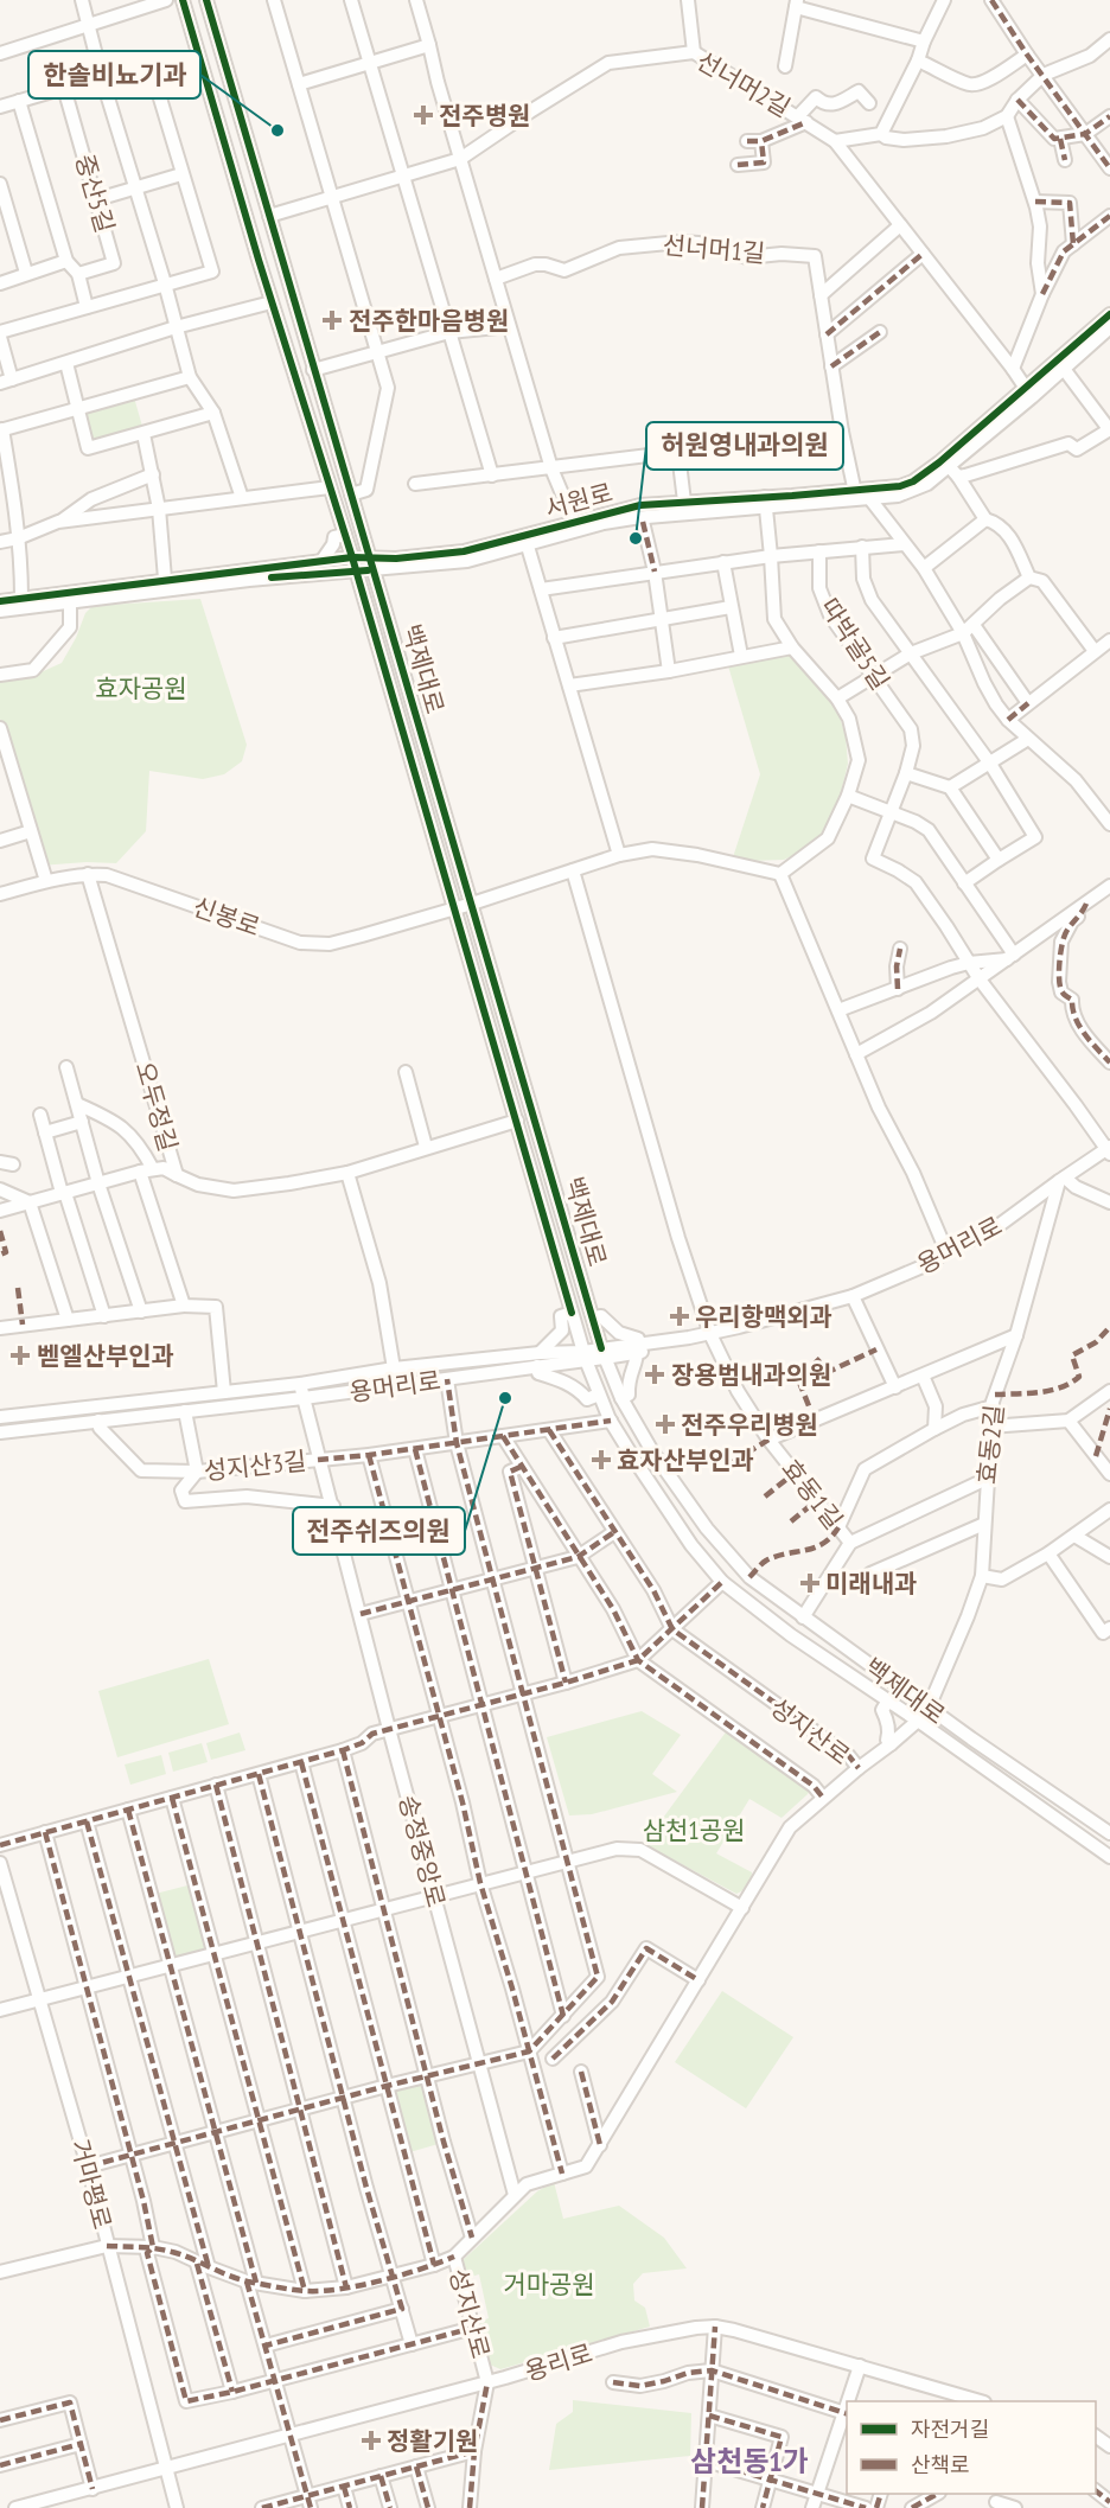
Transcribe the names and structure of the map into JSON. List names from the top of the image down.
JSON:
{
  "streets": {
    "street": [
      "선너머2길",
      "중산5길",
      "선너머1길",
      "서원로",
      "따박골5길",
      "백제대로",
      "신봉로",
      "오두정길",
      "용머리로",
      "효동2길",
      "성지산3길",
      "효동1길",
      "성지산로",
      "송정중앙로",
      "거마평로",
      "용리로"
    ]
  },
  "crossings": [
    ["선너머2길", "서원로"],
    ["선너머2길", "백제대로"],
    ["선너머1길", "서원로"],
    ["서원로", "백제대로"],
    ["따박골5길", "용머리로"],
    ["백제대로", "신봉로"],
    ["백제대로", "용머리로"],
    ["백제대로", "효동2길"],
    ["백제대로", "성지산3길"],
    ["백제대로", "성지산로"],
    ["신봉로", "오두정길"],
    ["용머리로", "효동2길"],
    ["용머리로", "성지산3길"],
    ["용머리로", "효동1길"],
    ["용머리로", "송정중앙로"],
    ["효동2길", "성지산로"],
    ["성지산3길", "송정중앙로"],
    ["성지산로", "송정중앙로"],
    ["성지산로", "용리로"],
    ["거마평로", "용리로"]
  ],
  "districts": ["삼천동1가"],
  "parks": ["효자공원", "삼천1공원", "거마공원"],
  "places": {
    "health": [
      "전주병원",
      "전주한마음병원",
      "우리항맥외과",
      "벧엘산부인과",
      "장용범내과의원",
      "전주우리병원",
      "효자산부인과",
      "미래내과",
      "정활기원"
    ],
    "other": ["한솔비뇨기과", "허원영내과의원", "전주쉬즈의원"]
  },
  "legend": ["자전거길", "산책로"]
}
